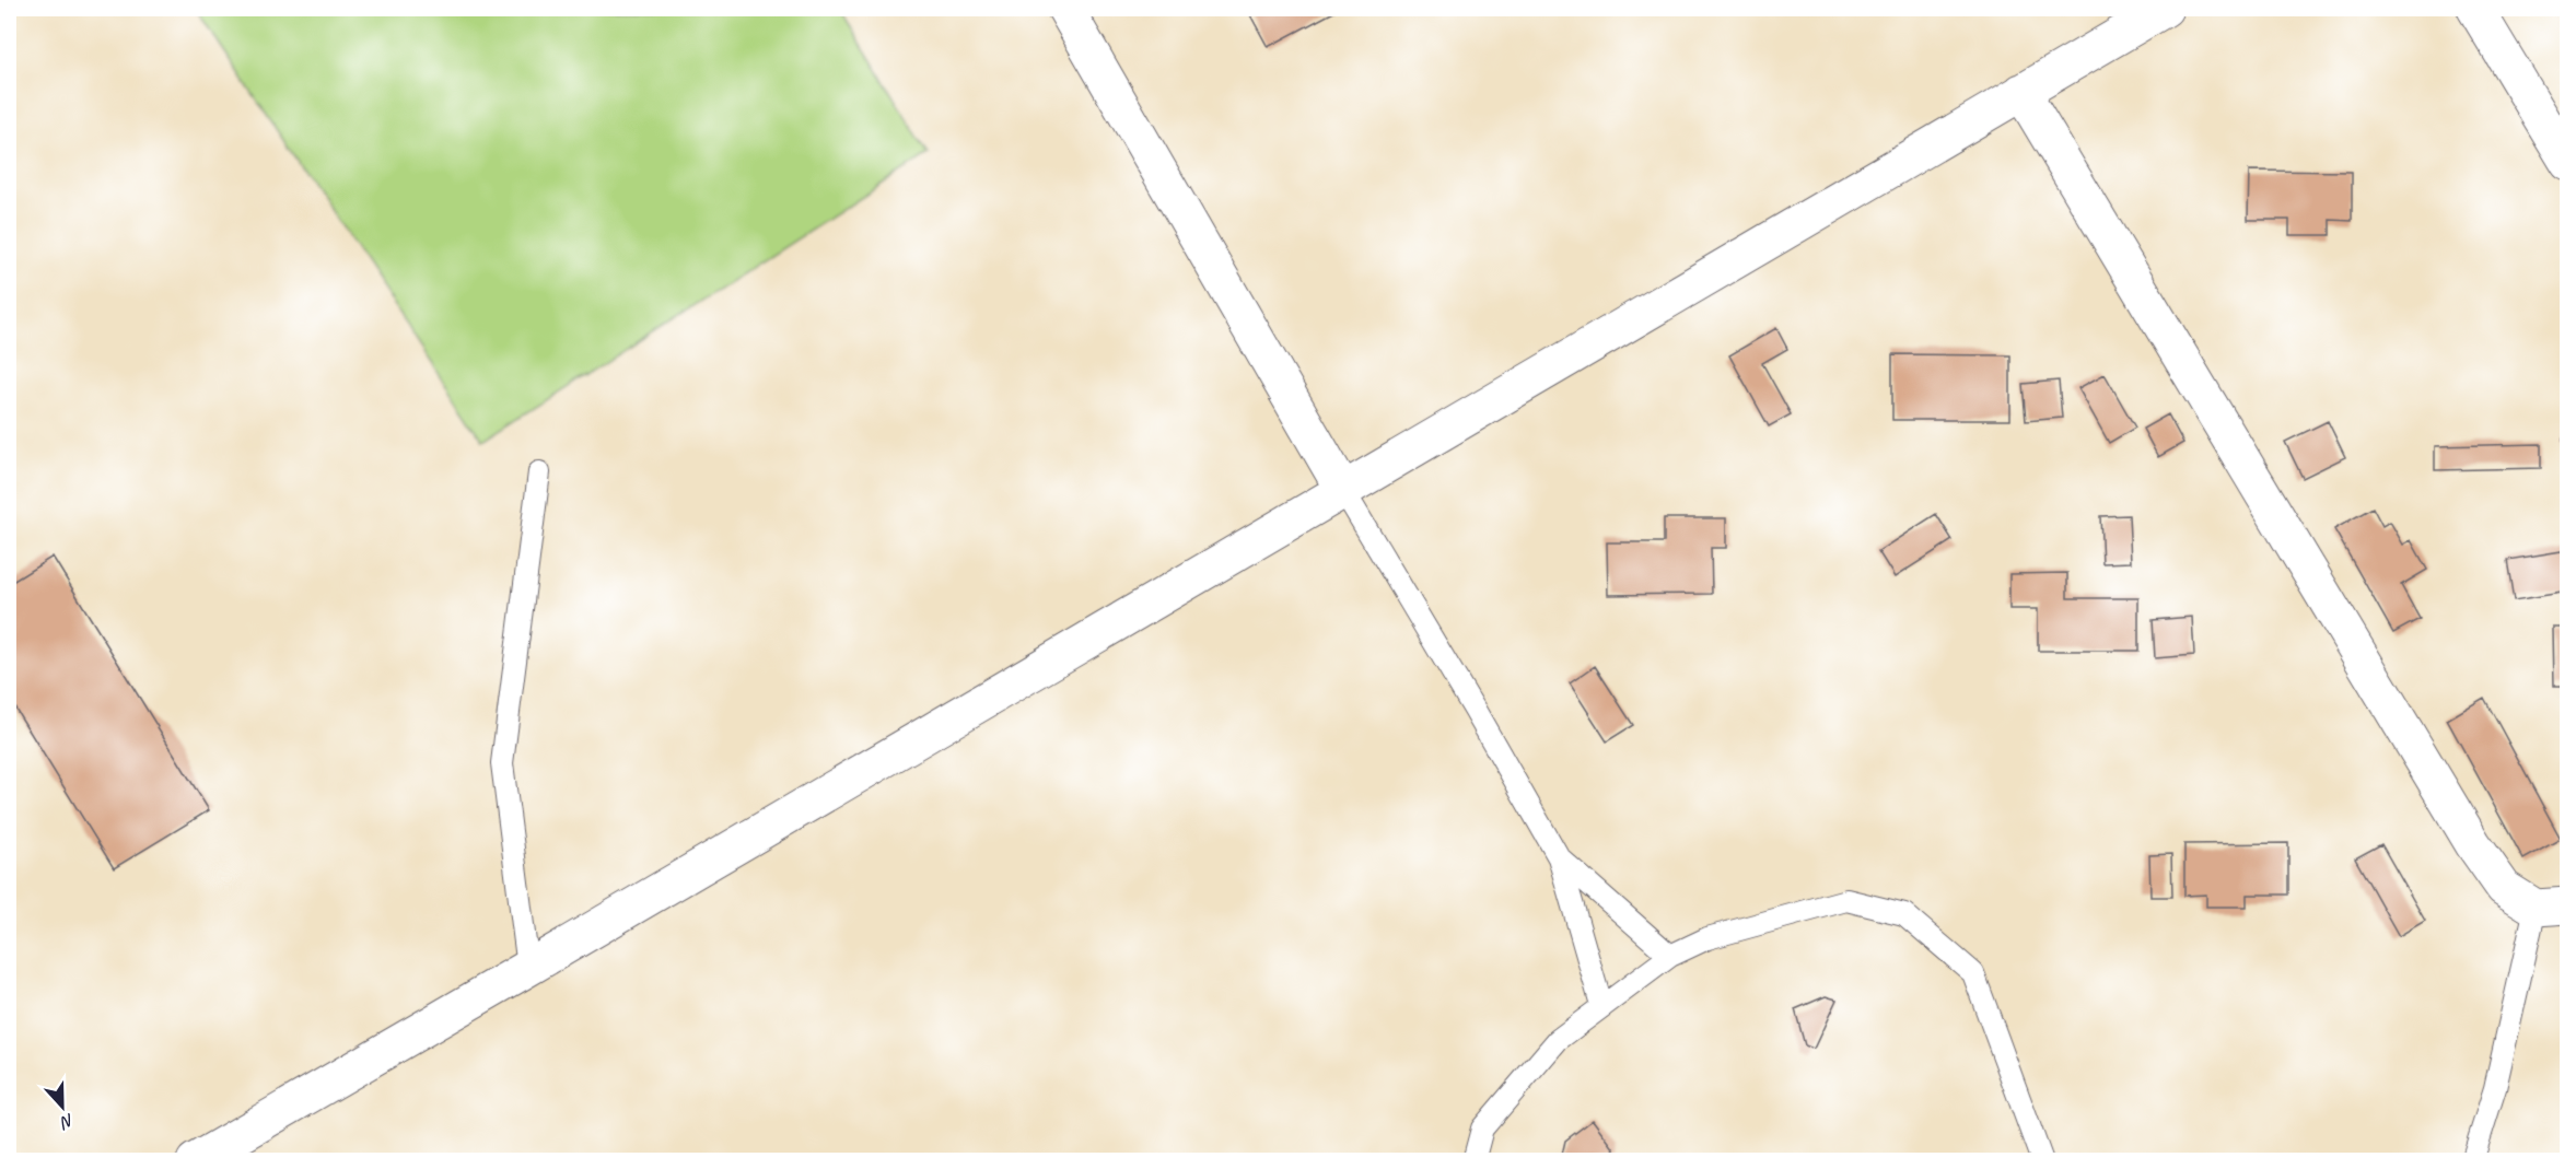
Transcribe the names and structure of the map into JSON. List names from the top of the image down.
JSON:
{
  "north": "bottom"
}
